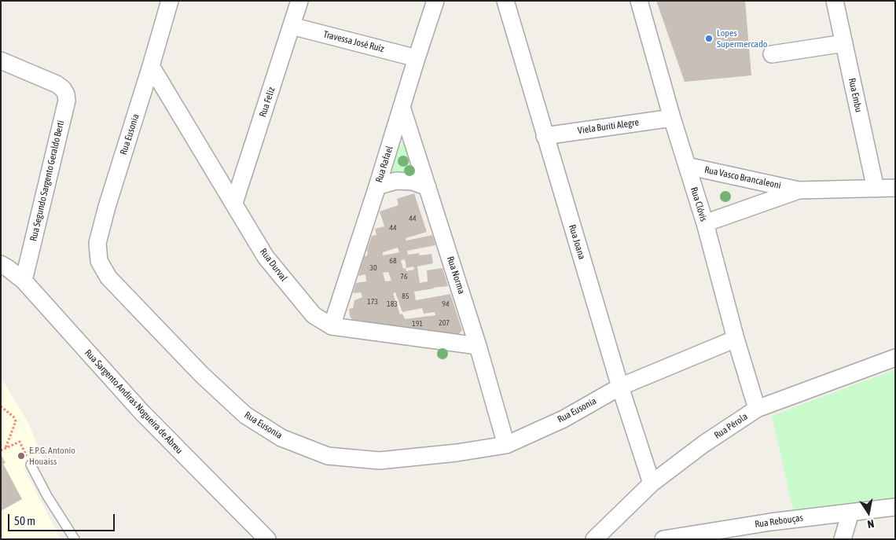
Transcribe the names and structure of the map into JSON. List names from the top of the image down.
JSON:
{
  "streets": {
    "street": [
      "Travessa José Ruíz",
      "Rua Embu",
      "Rua Feliz",
      "Viela Buriti Alegre",
      "Rua Eusonia",
      "Rua Rafael",
      "Rua Vasco Brancaleoni",
      "Rua Segundo Sargento Geraldo Berti",
      "Rua Clóvis",
      "Rua Joana",
      "Rua Durval",
      "Rua Norma",
      "Rua Sargento Andiras Nogueira de Abreu",
      "Rua Pérola",
      "Rua Rebouças"
    ]
  },
  "crossings": [
    ["Travessa José Ruíz", "Rua Feliz"],
    ["Travessa José Ruíz", "Rua Rafael"],
    ["Rua Embu", "Rua Vasco Brancaleoni"],
    ["Rua Feliz", "Rua Durval"],
    ["Viela Buriti Alegre", "Rua Clóvis"],
    ["Viela Buriti Alegre", "Rua Joana"],
    ["Rua Eusonia", "Rua Clóvis"],
    ["Rua Eusonia", "Rua Joana"],
    ["Rua Eusonia", "Rua Durval"],
    ["Rua Eusonia", "Rua Norma"],
    ["Rua Rafael", "Rua Durval"],
    ["Rua Rafael", "Rua Norma"],
    ["Rua Vasco Brancaleoni", "Rua Clóvis"],
    ["Rua Segundo Sargento Geraldo Berti", "Rua Sargento Andiras Nogueira de Abreu"],
    ["Rua Clóvis", "Rua Pérola"],
    ["Rua Joana", "Rua Pérola"],
    ["Rua Durval", "Rua Norma"]
  ],
  "places": ["Lopes Supermercado", "E.P.G. Antonio Houaiss"],
  "house_numbers": [
    "44",
    "44",
    "68",
    "30",
    "76",
    "85",
    "173",
    "183",
    "94",
    "207",
    "191"
  ],
  "scale_bar": "50 m",
  "north": "bottom"
}
